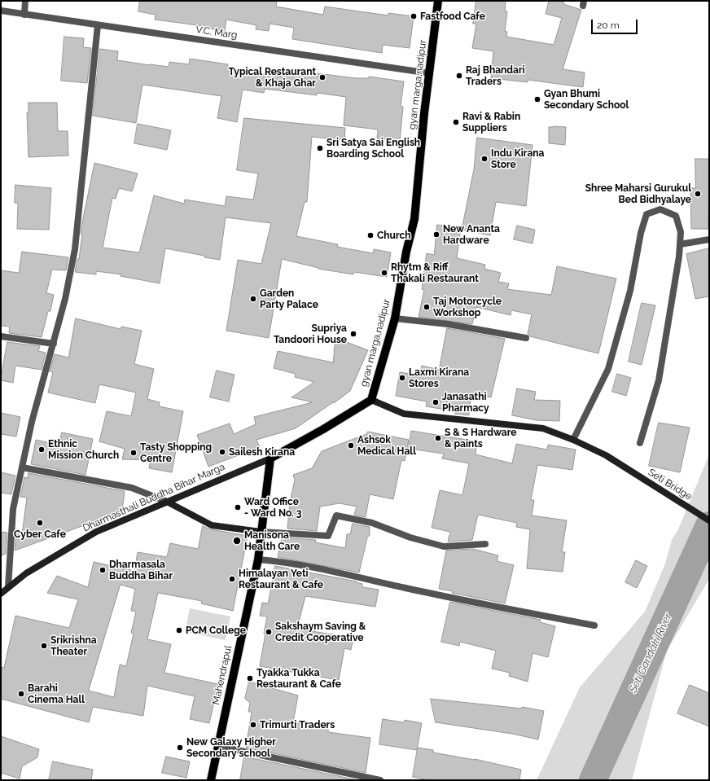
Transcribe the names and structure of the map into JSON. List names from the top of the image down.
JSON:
{
  "streets": {
    "main road": [
      "gyan marga,nadipur",
      "Seti Bridge",
      "Dharmasthali Buddha Bihar Marga",
      "Mahendrapul"
    ],
    "street": ["V.C. Marg"]
  },
  "crossings": [
    ["V.C. Marg", "gyan marga,nadipur"],
    ["gyan marga,nadipur", "Seti Bridge"],
    ["Dharmasthali Buddha Bihar Marga", "Mahendrapul"]
  ],
  "water": ["Seti Gandaki River"],
  "places": [
    "Fastfood Cafe",
    "Raj Bhandari Traders",
    "Typical Restaurant & Khaja Ghar",
    "Gyan Bhumi Secondary School",
    "Ravi & Rabin Suppliers",
    "Sri Satya Sai English Boarding School",
    "Indu Kirana Store",
    "Shree Maharsi Gurukul Bed Bidhyalaye",
    "New Ananta Hardware",
    "Church",
    "Rhytm & Riff Thakali Restaurant",
    "Garden Party Palace",
    "Taj Motorcycle Workshop",
    "Supriya Tandoori House",
    "Laxmi Kirana Stores",
    "Janasathi Pharmacy",
    "S & S Hardware & paints",
    "Ashsok Medical Hall",
    "Ethnic Mission Church",
    "Sailesh Kirana",
    "Tasty Shopping Centre",
    "Ward Office - Ward No. 3",
    "Cyber Cafe",
    "Manisona Health Care",
    "Dharmasala Buddha Bihar",
    "Himalayan Yeti Restaurant & Cafe",
    "PCM College",
    "Sakshaym Saving & Credit Cooperative",
    "Srikrishna Theater",
    "Tyakka Tukka Restaurant & Cafe",
    "Barahi Cinema Hall",
    "Trimurti Traders",
    "New Galaxy Higher Secondary school"
  ],
  "scale_bar": "20 m"
}
